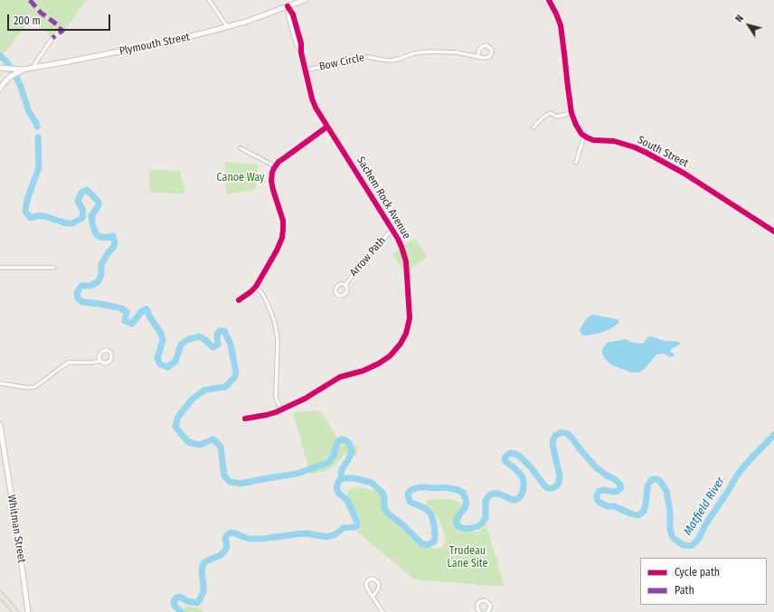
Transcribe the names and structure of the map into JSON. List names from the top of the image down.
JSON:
{
  "streets": {
    "main road": ["Plymouth Street", "Whitman Street"],
    "street": [
      "Bow Circle",
      "South Street",
      "Sachem Rock Avenue",
      "Arrow Path"
    ]
  },
  "crossings": [
    ["Plymouth Street", "Sachem Rock Avenue"],
    ["Bow Circle", "Sachem Rock Avenue"],
    ["Sachem Rock Avenue", "Arrow Path"]
  ],
  "water": ["Matfield River"],
  "parks": ["Canoe Way", "Trudeau Lane Site"],
  "legend": ["Cycle path", "Path"],
  "scale_bar": "200 m",
  "north": "top left"
}
